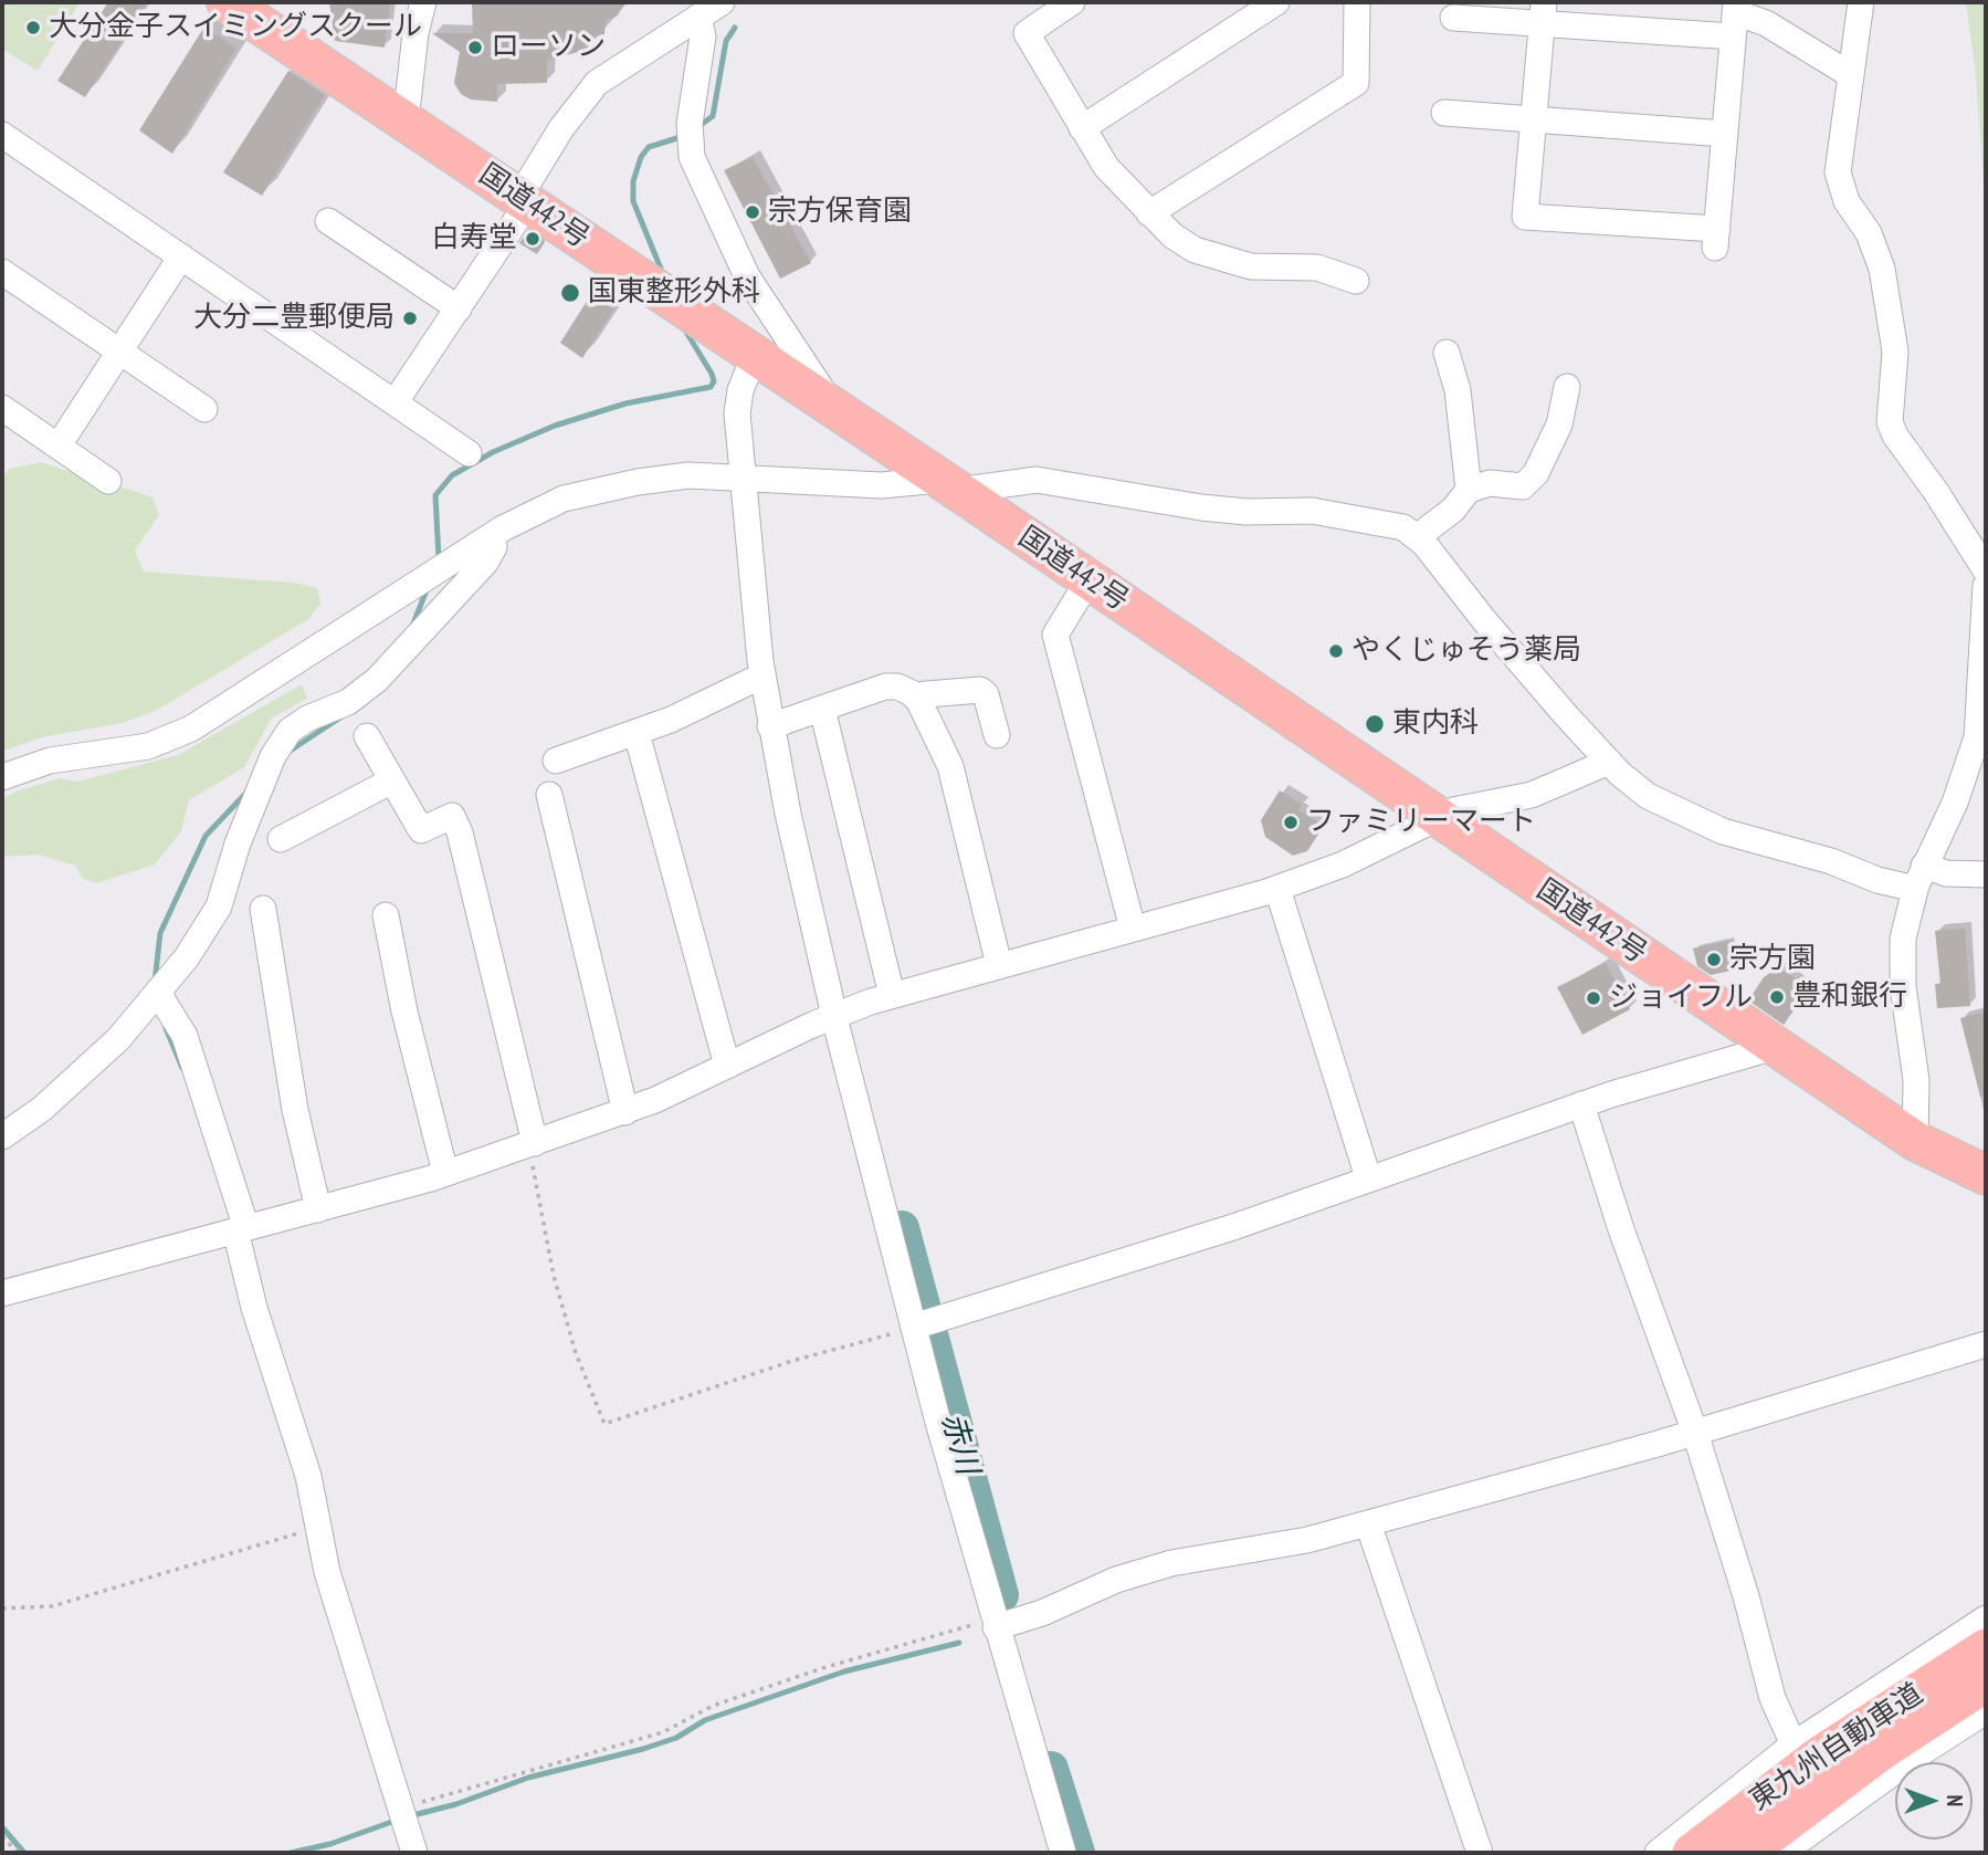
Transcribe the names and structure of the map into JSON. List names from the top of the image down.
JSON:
{
  "streets": {
    "highway": ["国道442号", "東九州自動車道"]
  },
  "water": ["赤川"],
  "places": [
    "大分金子スイミングスクール",
    "ローソン",
    "宗方保育園",
    "白寿堂",
    "国東整形外科",
    "大分二豊郵便局",
    "やくじゅそう薬局",
    "東内科",
    "ファミリーマート",
    "宗方園",
    "豊和銀行",
    "ジョイフル"
  ],
  "north": "right"
}
